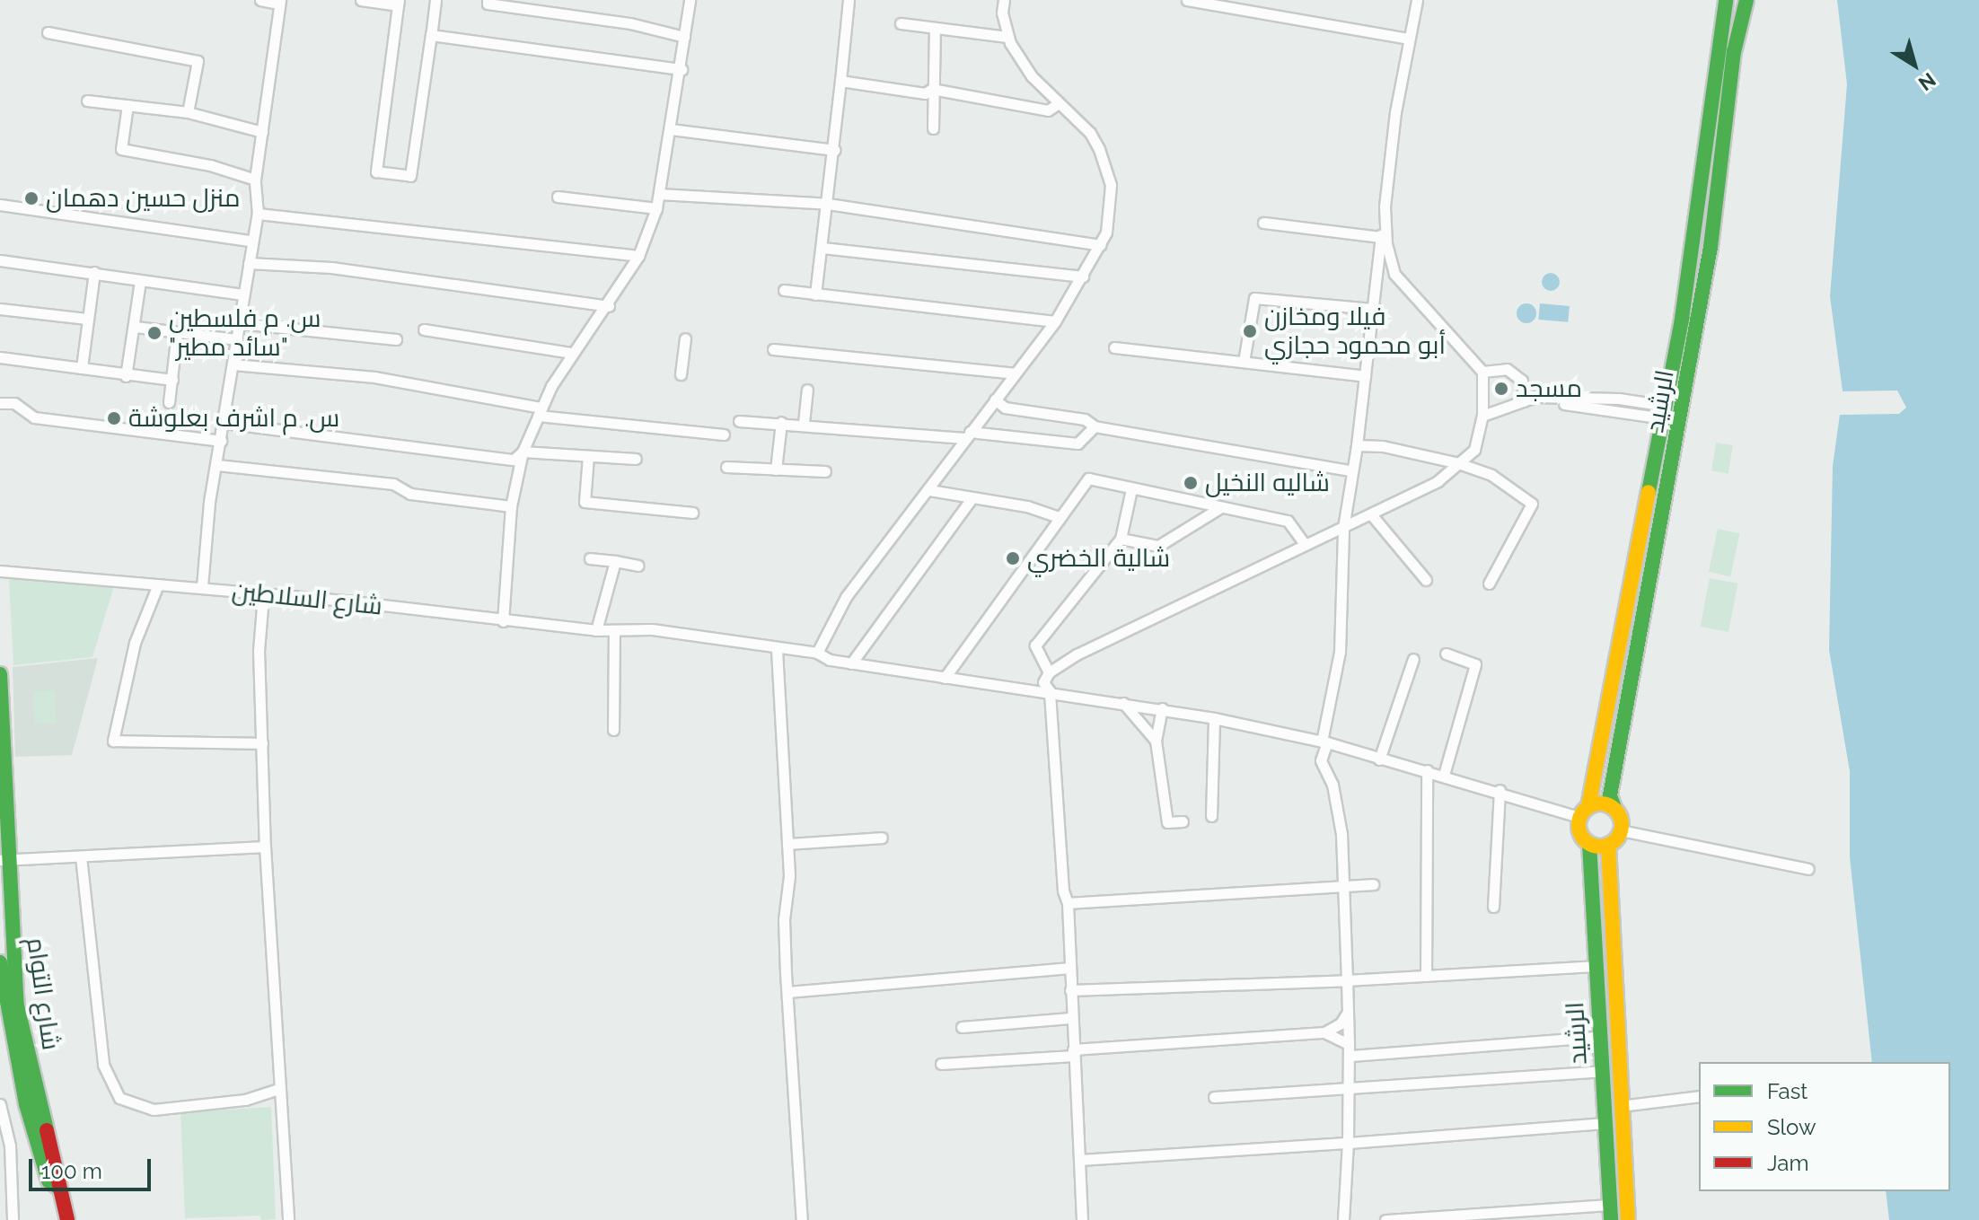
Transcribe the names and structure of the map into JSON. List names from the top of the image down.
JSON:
{
  "streets": {
    "main road": ["الرشيد", "شارع التوام"],
    "street": ["شارع السلاطين"]
  },
  "crossings": [
    ["الرشيد", "شارع السلاطين"]
  ],
  "places": [
    "منزل حسين دهمان",
    "فيلا ومخازن أبو محمود حجازي",
    "س. م فلسطين \"سائد مطير\"",
    "مسجد",
    "س. م اشرف بعلوشة",
    "شاليه النخيل",
    "شالية الخضري"
  ],
  "legend": ["Fast", "Slow", "Jam"],
  "scale_bar": "100 m",
  "north": "bottom right"
}
